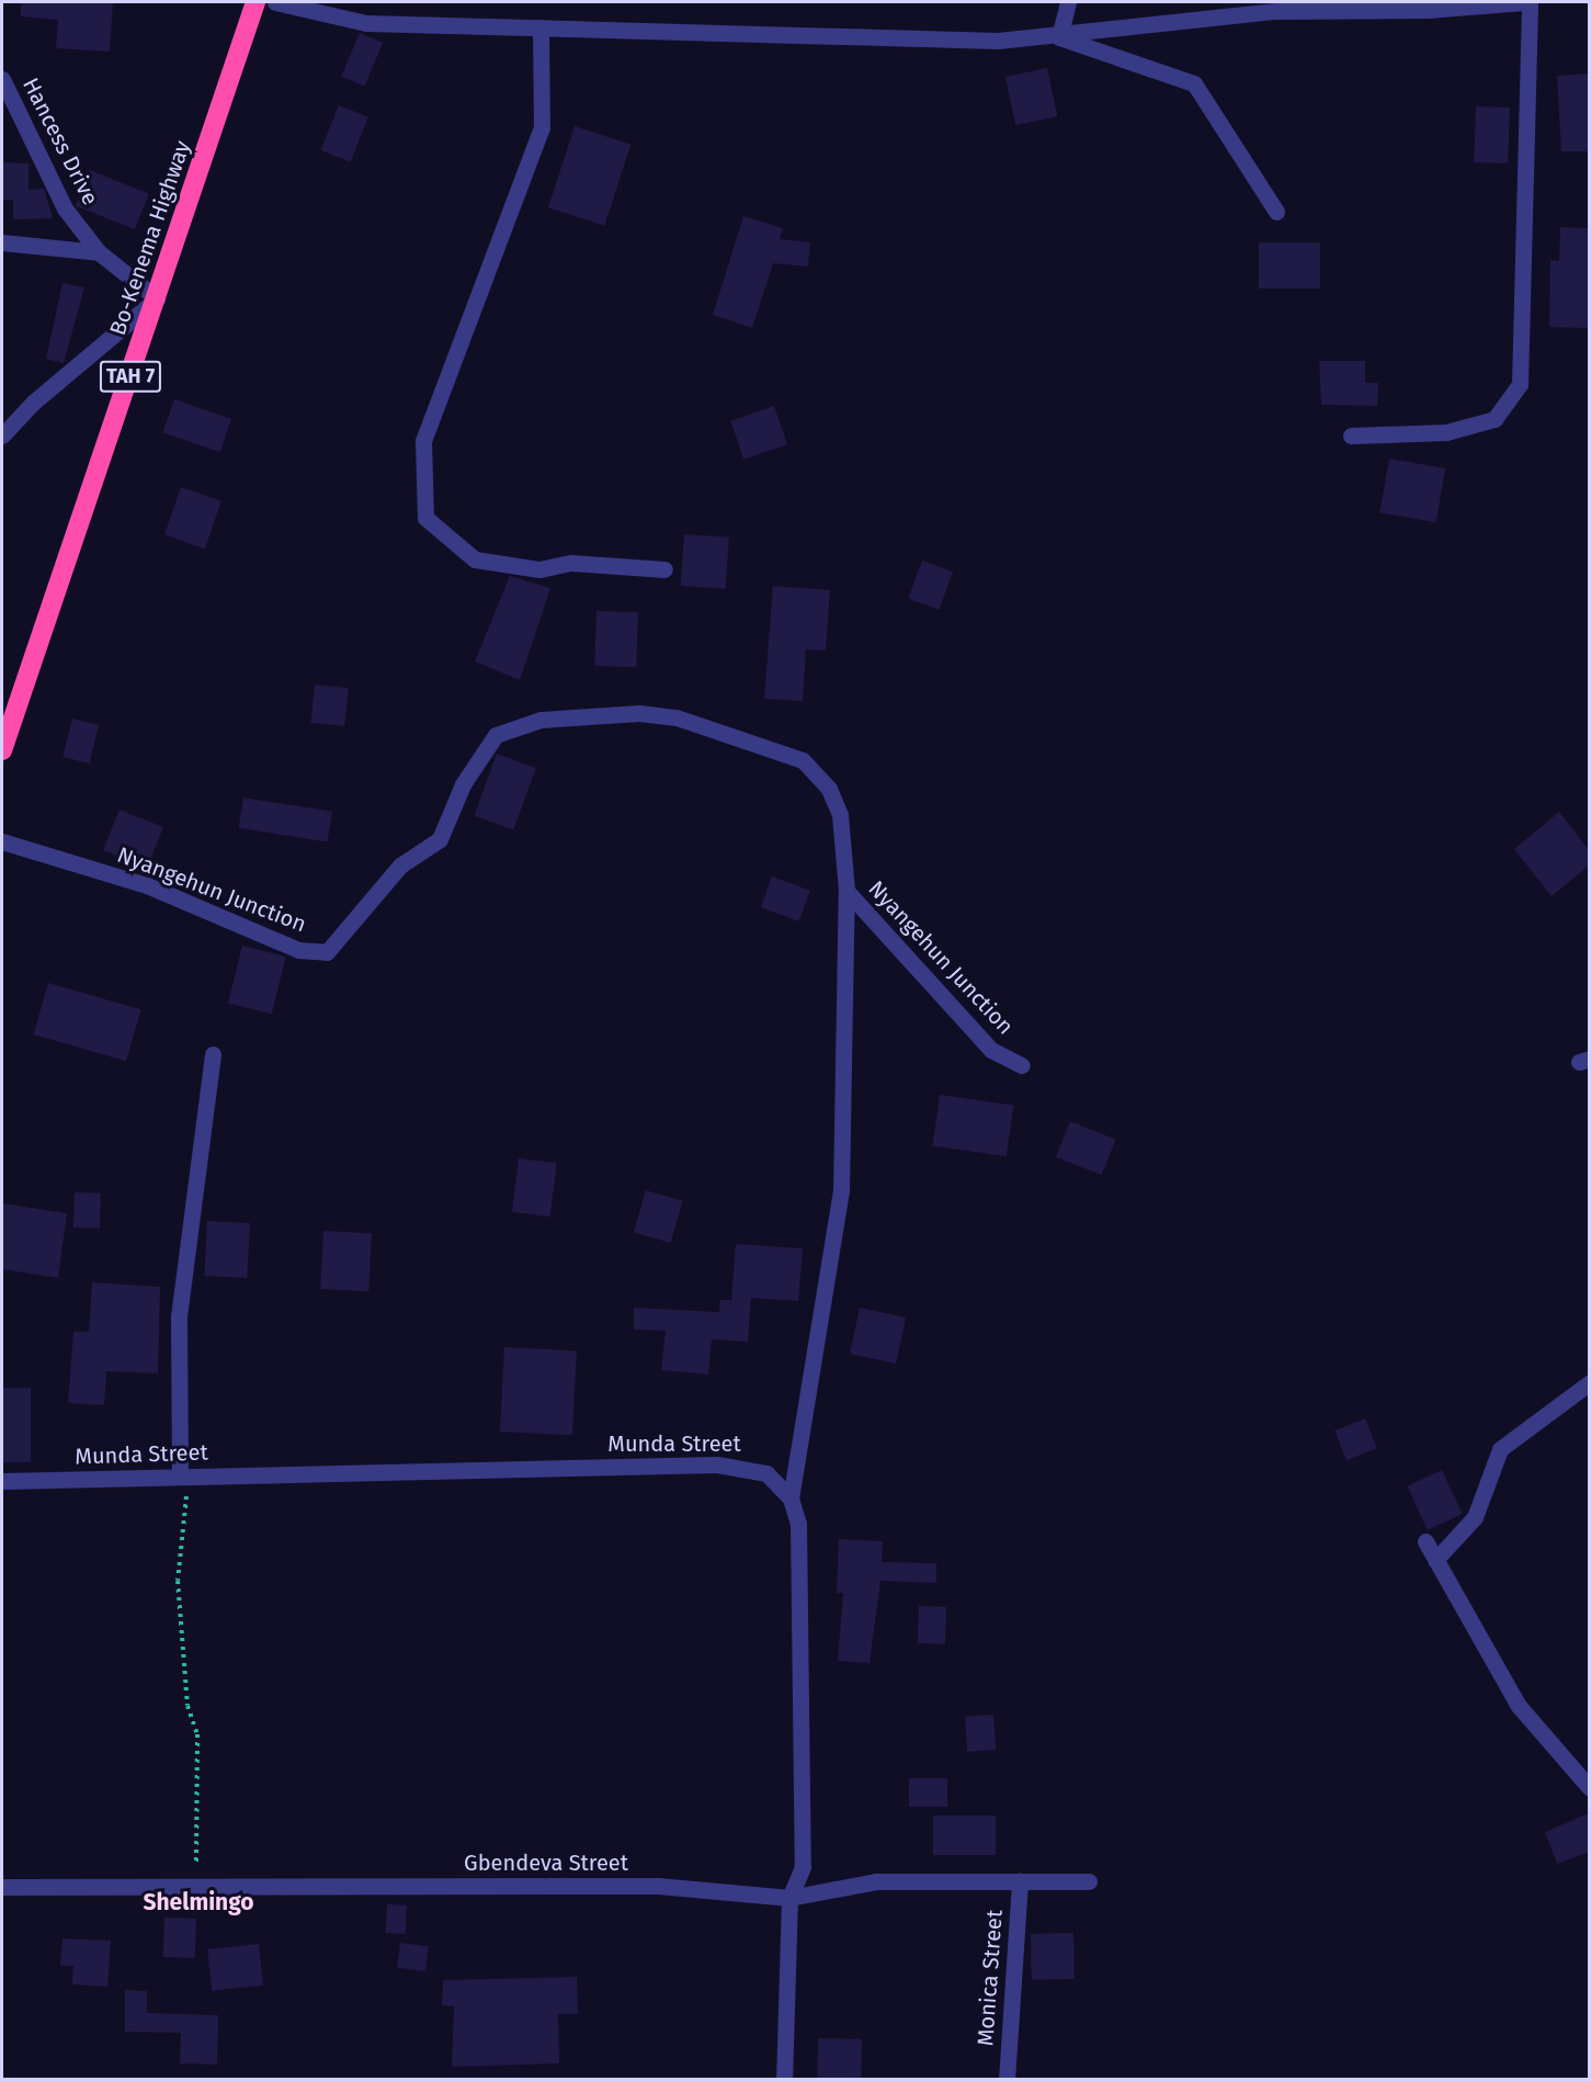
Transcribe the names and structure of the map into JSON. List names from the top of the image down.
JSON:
{
  "streets": {
    "highway": ["Bo-Kenema Highway", "TAH 7"],
    "street": [
      "Hancess Drive",
      "Nyangehun Junction",
      "Munda Street",
      "Gbendeva Street",
      "Monica Street"
    ]
  },
  "crossings": [
    ["Hancess Drive", "Bo-Kenema Highway"],
    ["Munda Street", "Gbendeva Street"],
    ["Gbendeva Street", "Monica Street"]
  ],
  "districts": ["Shelmingo"]
}
